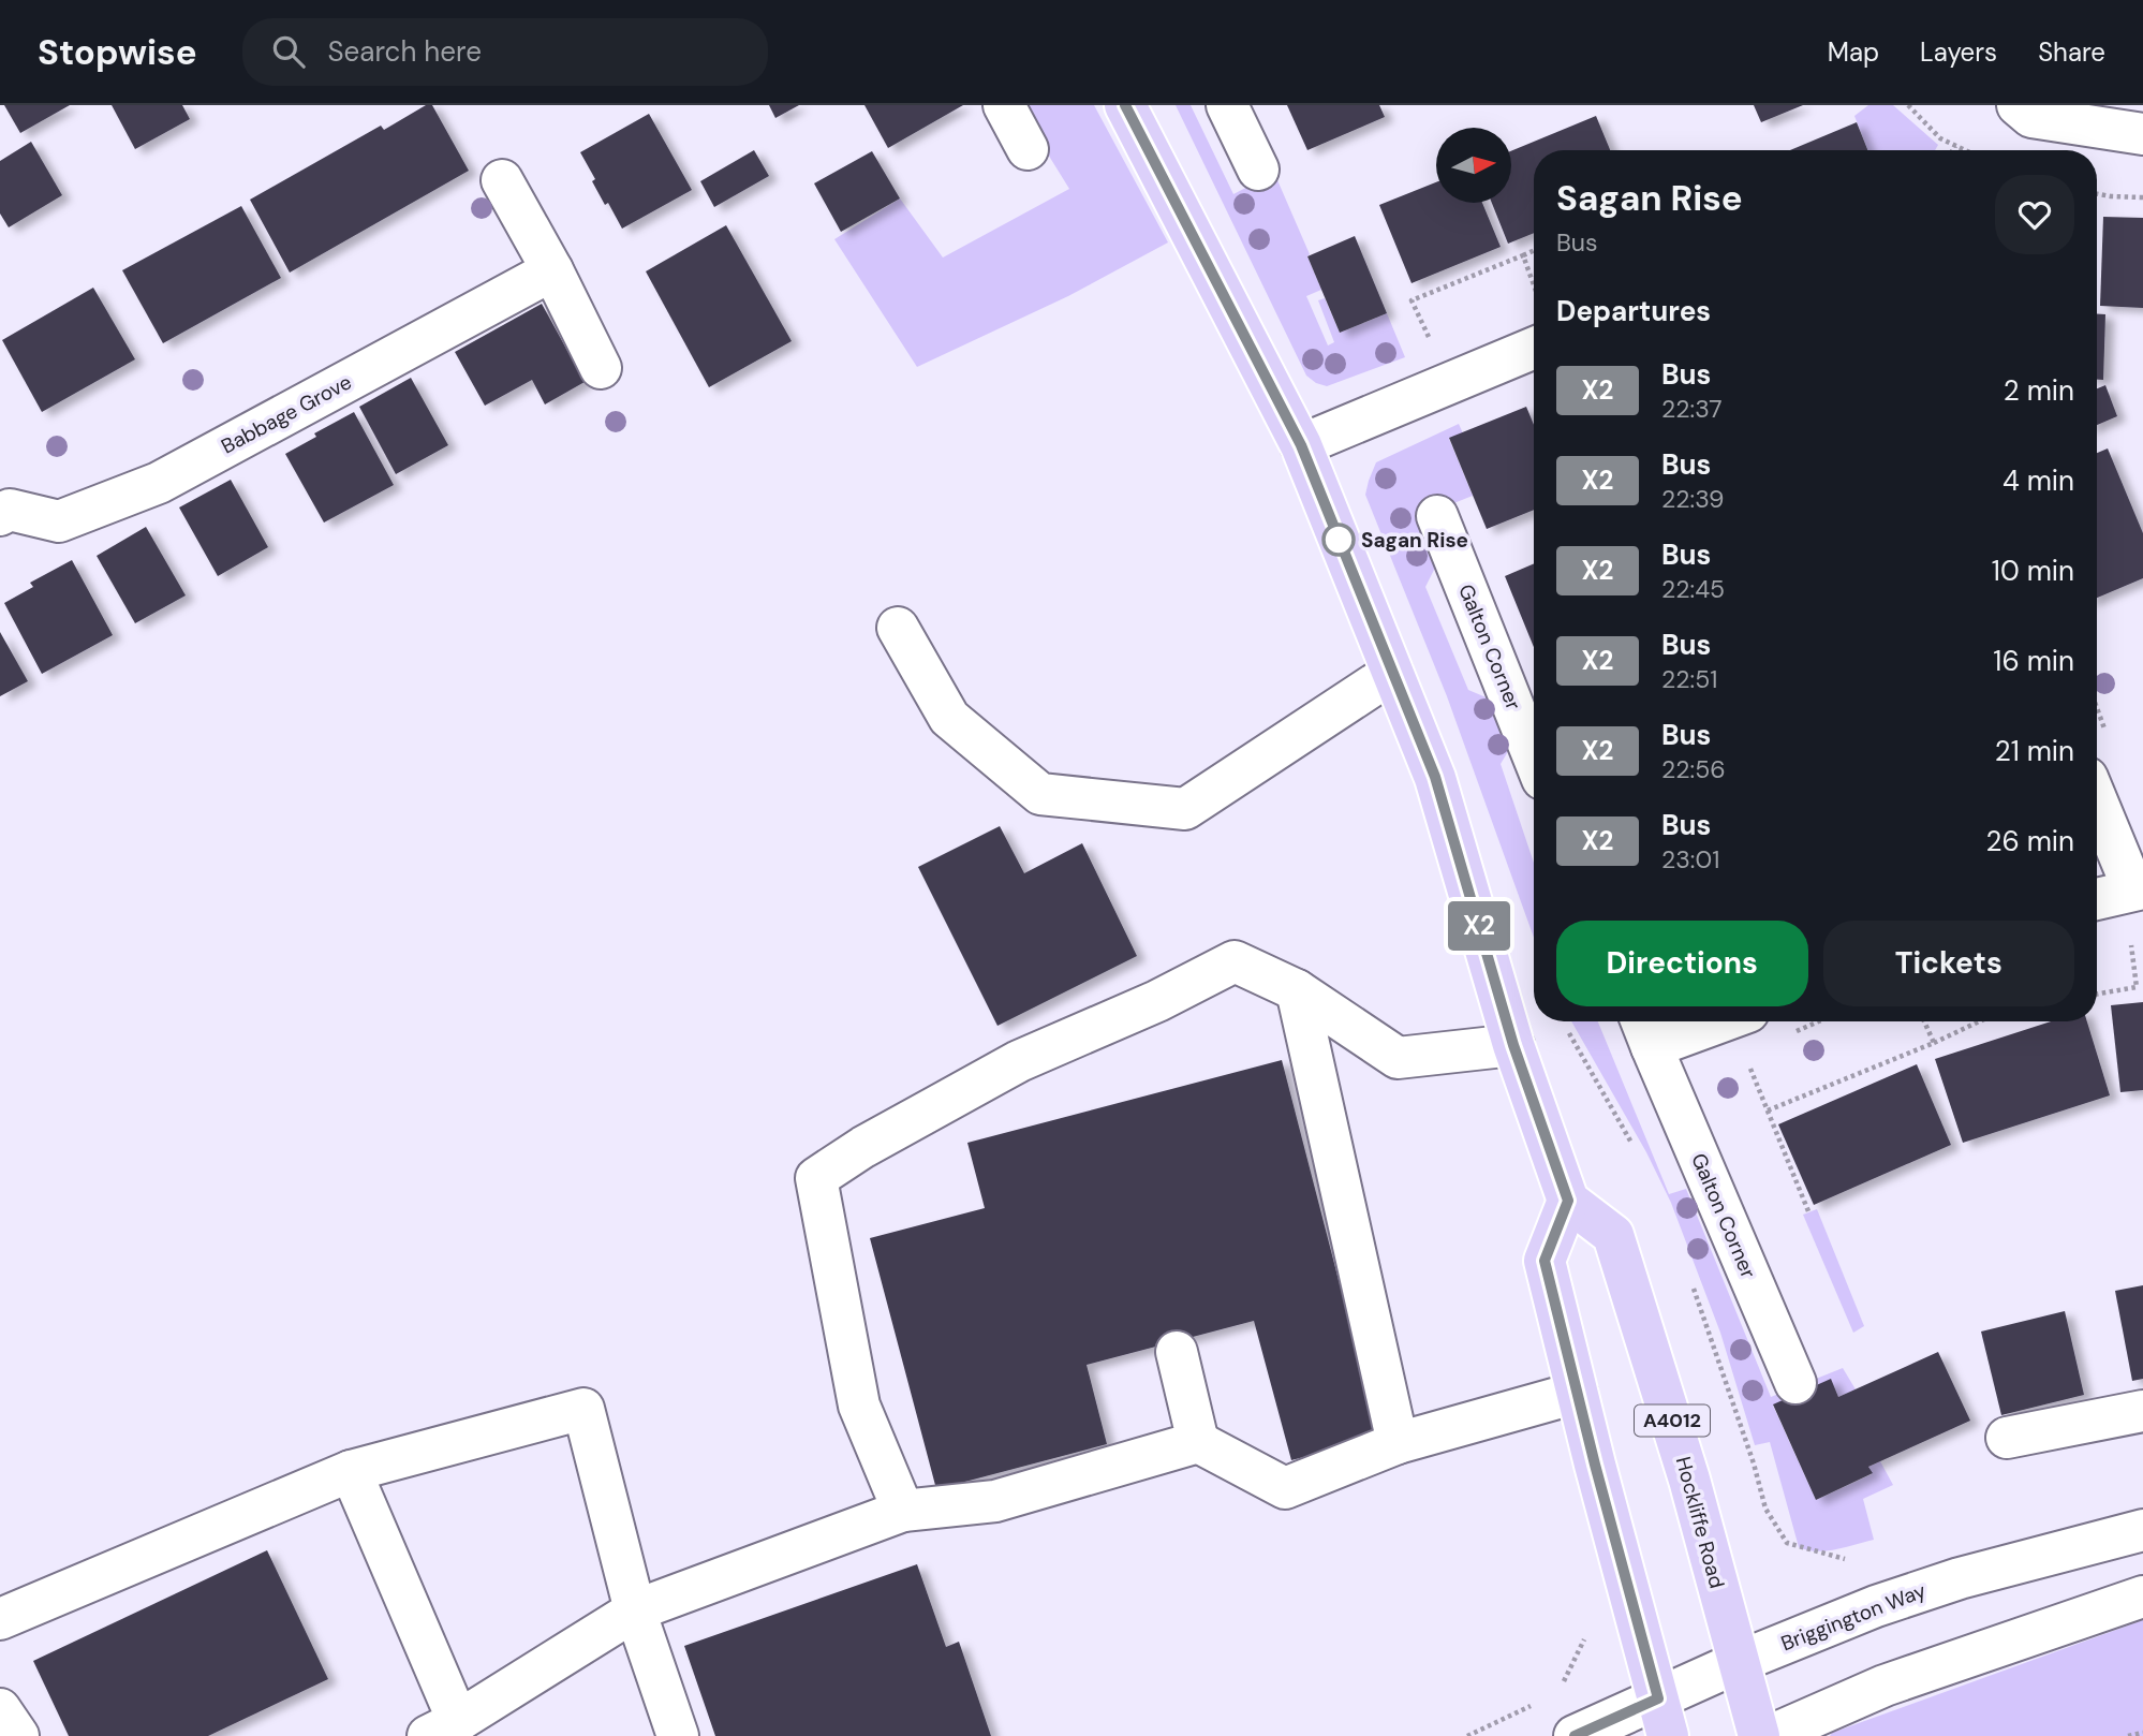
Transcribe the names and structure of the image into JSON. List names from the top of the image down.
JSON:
{
  "streets": {
    "main road": ["A4012", "Hockliffe Road"],
    "street": ["Babbage Grove", "Galton Corner", "Briggington Way"]
  },
  "crossings": [
    ["Hockliffe Road", "Briggington Way"]
  ],
  "places": ["Sagan Rise"],
  "lines": ["bus line X2"],
  "north": "right",
  "page": {
    "header": "Stopwise",
    "search": "Search here",
    "nav": ["Map", "Layers", "Share"],
    "on_map": "X2",
    "heading": [
      ["Sagan Rise", "Bus"],
      "Departures"
    ],
    "list": [
      {
        "mark": "X2",
        "name": "Bus",
        "note": "22:37",
        "value": "2 min"
      },
      {
        "mark": "X2",
        "name": "Bus",
        "note": "22:39",
        "value": "4 min"
      },
      {
        "mark": "X2",
        "name": "Bus",
        "note": "22:45",
        "value": "10 min"
      },
      {
        "mark": "X2",
        "name": "Bus",
        "note": "22:51",
        "value": "16 min"
      },
      {
        "mark": "X2",
        "name": "Bus",
        "note": "22:56",
        "value": "21 min"
      },
      {
        "mark": "X2",
        "name": "Bus",
        "note": "23:01",
        "value": "26 min"
      }
    ],
    "buttons": ["Directions", "Tickets"]
  }
}
